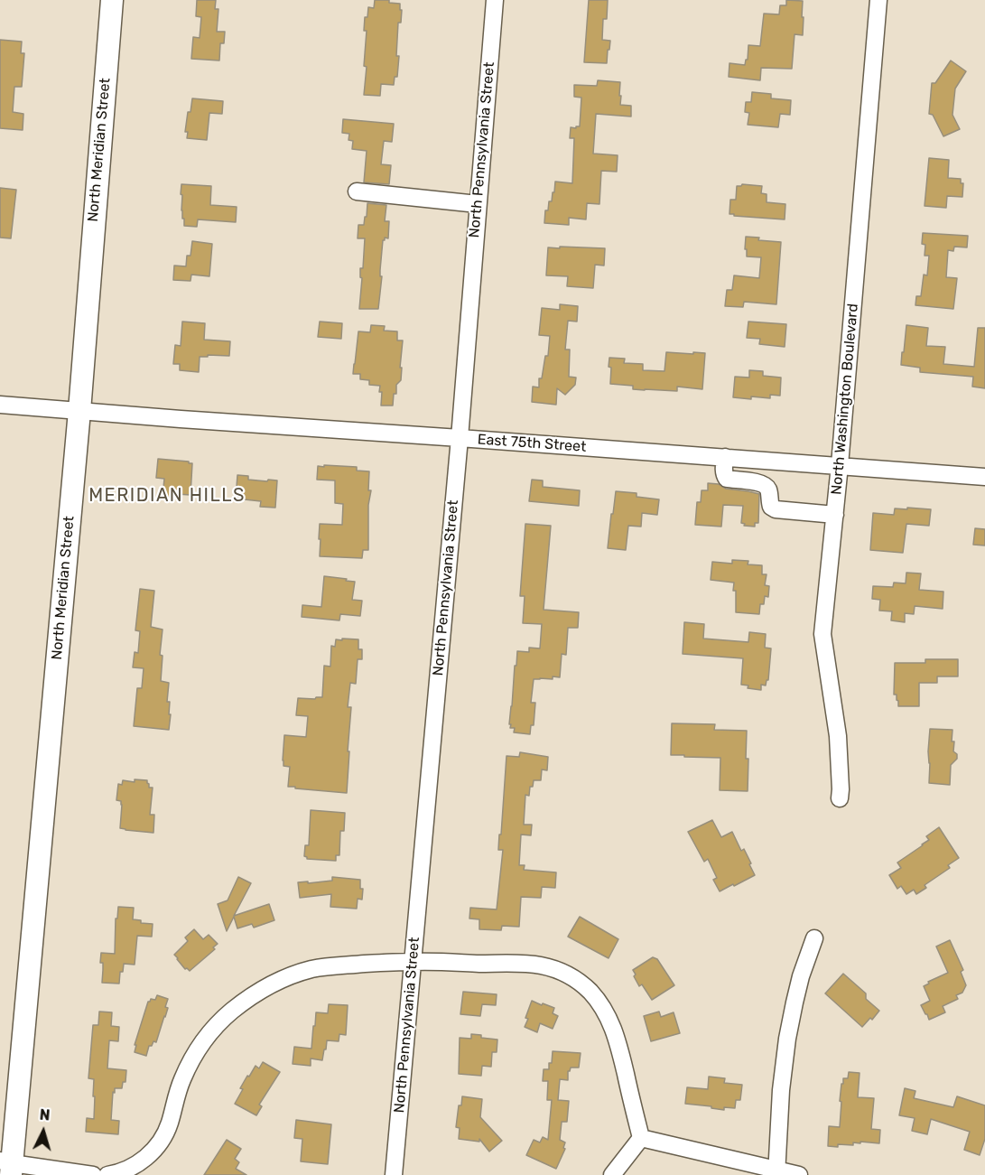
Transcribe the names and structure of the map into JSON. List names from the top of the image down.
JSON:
{
  "streets": {
    "main road": ["North Meridian Street"],
    "street": ["North Pennsylvania Street", "North Washington Boulevard", "East 75th Street"]
  },
  "crossings": [
    ["North Meridian Street", "East 75th Street"],
    ["North Pennsylvania Street", "East 75th Street"],
    ["North Washington Boulevard", "East 75th Street"]
  ],
  "districts": ["MERIDIAN HILLS"],
  "north": "top"
}
